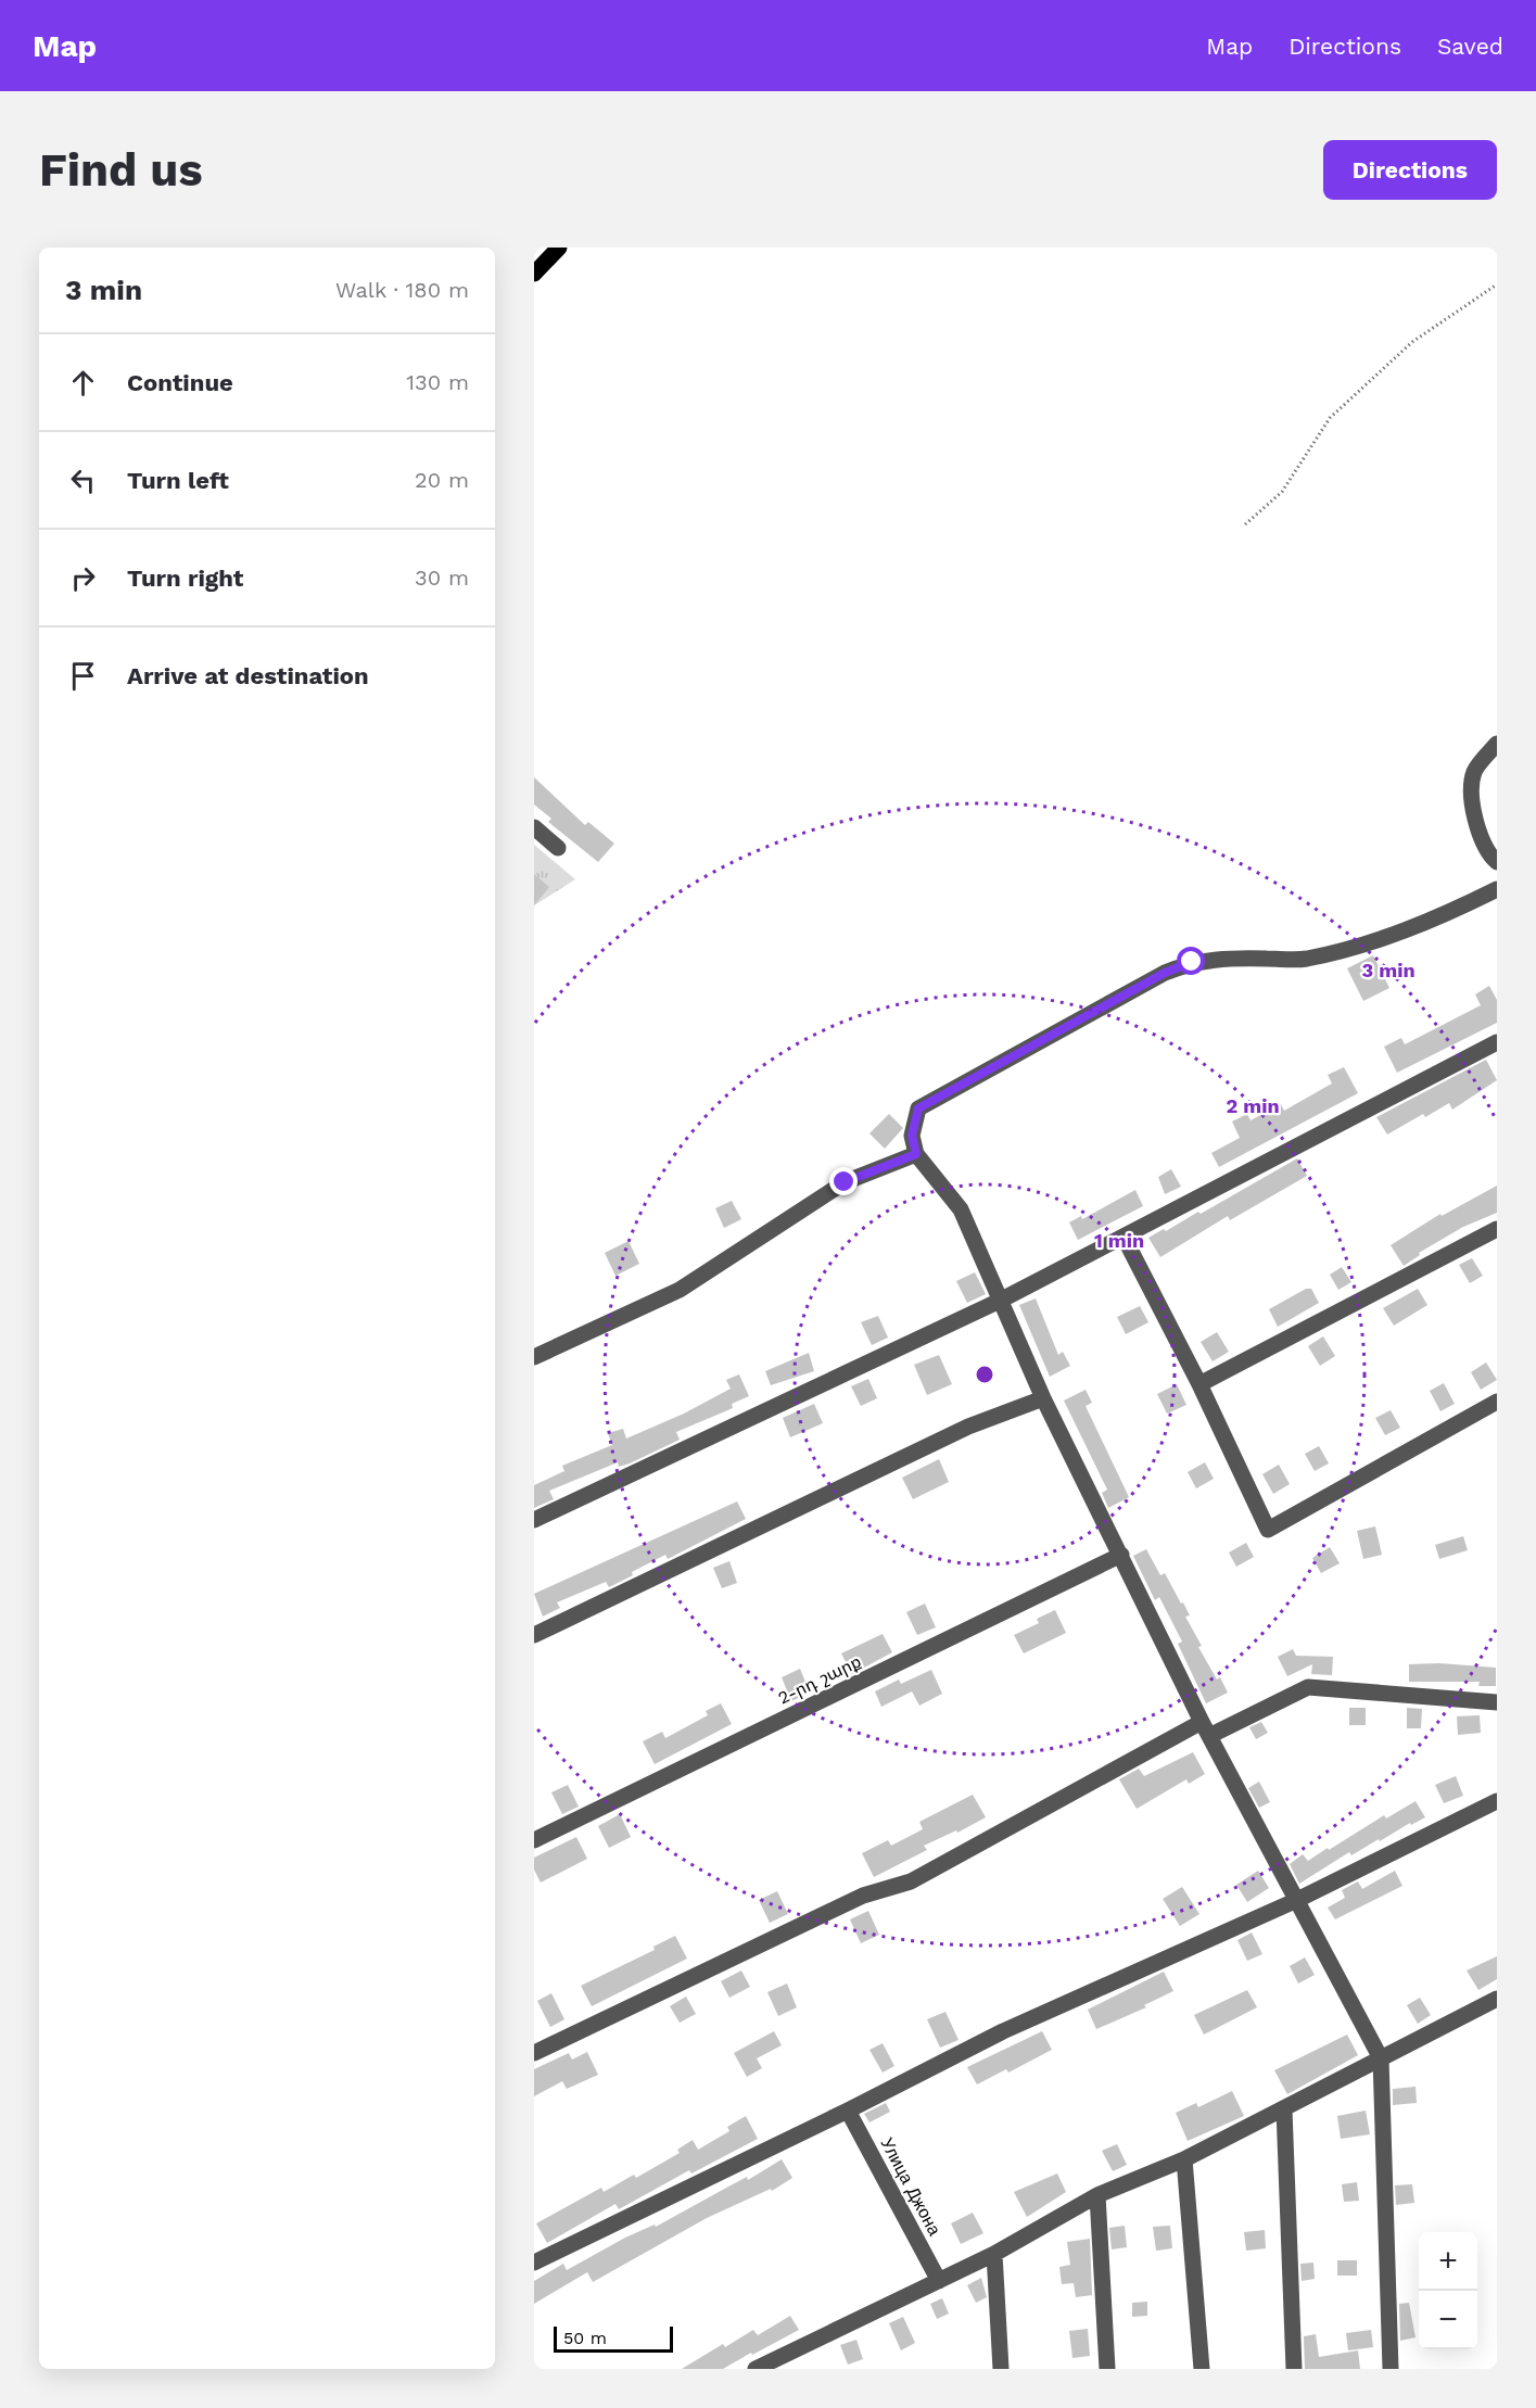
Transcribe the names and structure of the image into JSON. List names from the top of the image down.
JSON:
{
  "streets": {
    "street": ["2-րդ շարք", "Улица Джона"]
  },
  "scale_bar": "50 m",
  "page": {
    "header": "Map",
    "nav": ["Map", "Directions", "Saved"],
    "buttons": "Directions",
    "title": "Find us",
    "heading": ["3 min", "Walk · 180 m"],
    "list": [
      ["Continue", "130 m"],
      ["Turn left", "20 m"],
      ["Turn right", "30 m"],
      "Arrive at destination"
    ],
    "map_buttons": ["+", "−"],
    "scale": "50 m"
  },
  "rings": ["3 min", "2 min", "1 min"]
}
